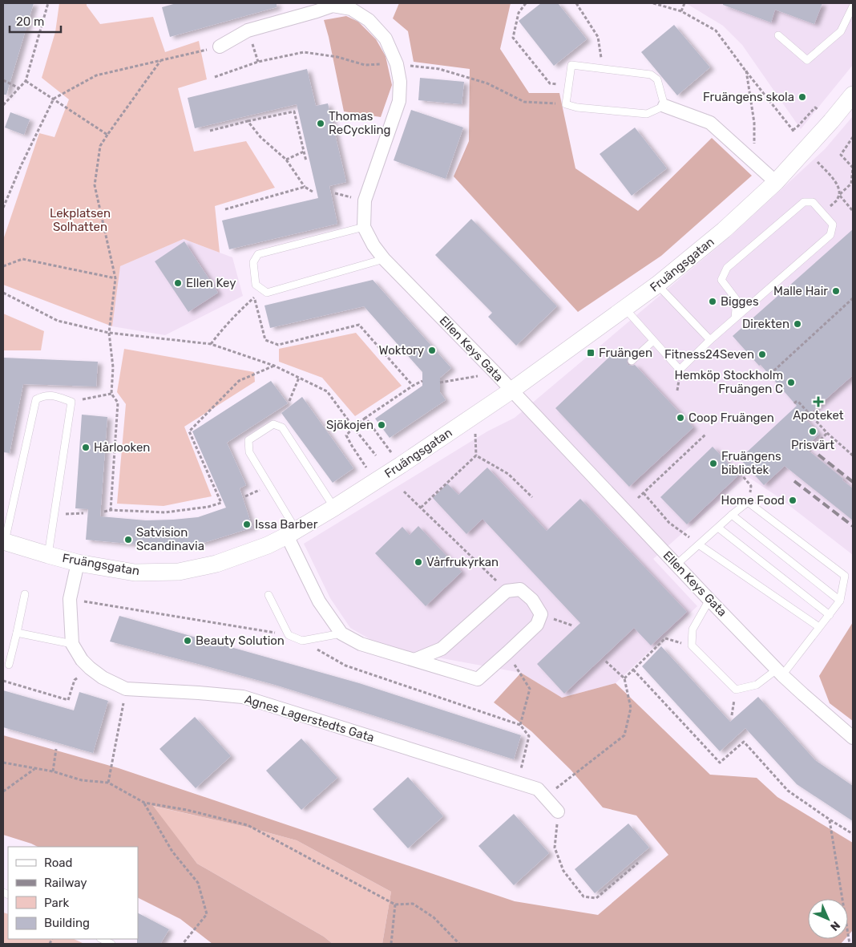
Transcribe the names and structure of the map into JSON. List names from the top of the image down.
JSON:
{
  "streets": {
    "street": ["Fruängsgatan", "Ellen Keys Gata", "Agnes Lagerstedts Gata"]
  },
  "crossings": [
    ["Fruängsgatan", "Ellen Keys Gata"],
    ["Fruängsgatan", "Agnes Lagerstedts Gata"]
  ],
  "parks": ["Lekplatsen Solhatten"],
  "places": {
    "other": [
      "Fruängens skola",
      "Thomas ReCyckling",
      "Ellen Key",
      "Malle Hair",
      "Bigges",
      "Direkten",
      "Woktory",
      "Fitness24Seven",
      "Hemköp Stockholm Fruängen C",
      "Coop Fruängen",
      "Sjökojen",
      "Prisvärt",
      "Hårlooken",
      "Fruängens bibliotek",
      "Home Food",
      "Issa Barber",
      "Satvision Scandinavia",
      "Vårfrukyrkan",
      "Beauty Solution"
    ],
    "transit": ["Fruängen"],
    "health": ["Apoteket"]
  },
  "legend": [
    "Road",
    "Railway",
    "Park",
    "Building"
  ],
  "scale_bar": "20 m",
  "north": "bottom right"
}
